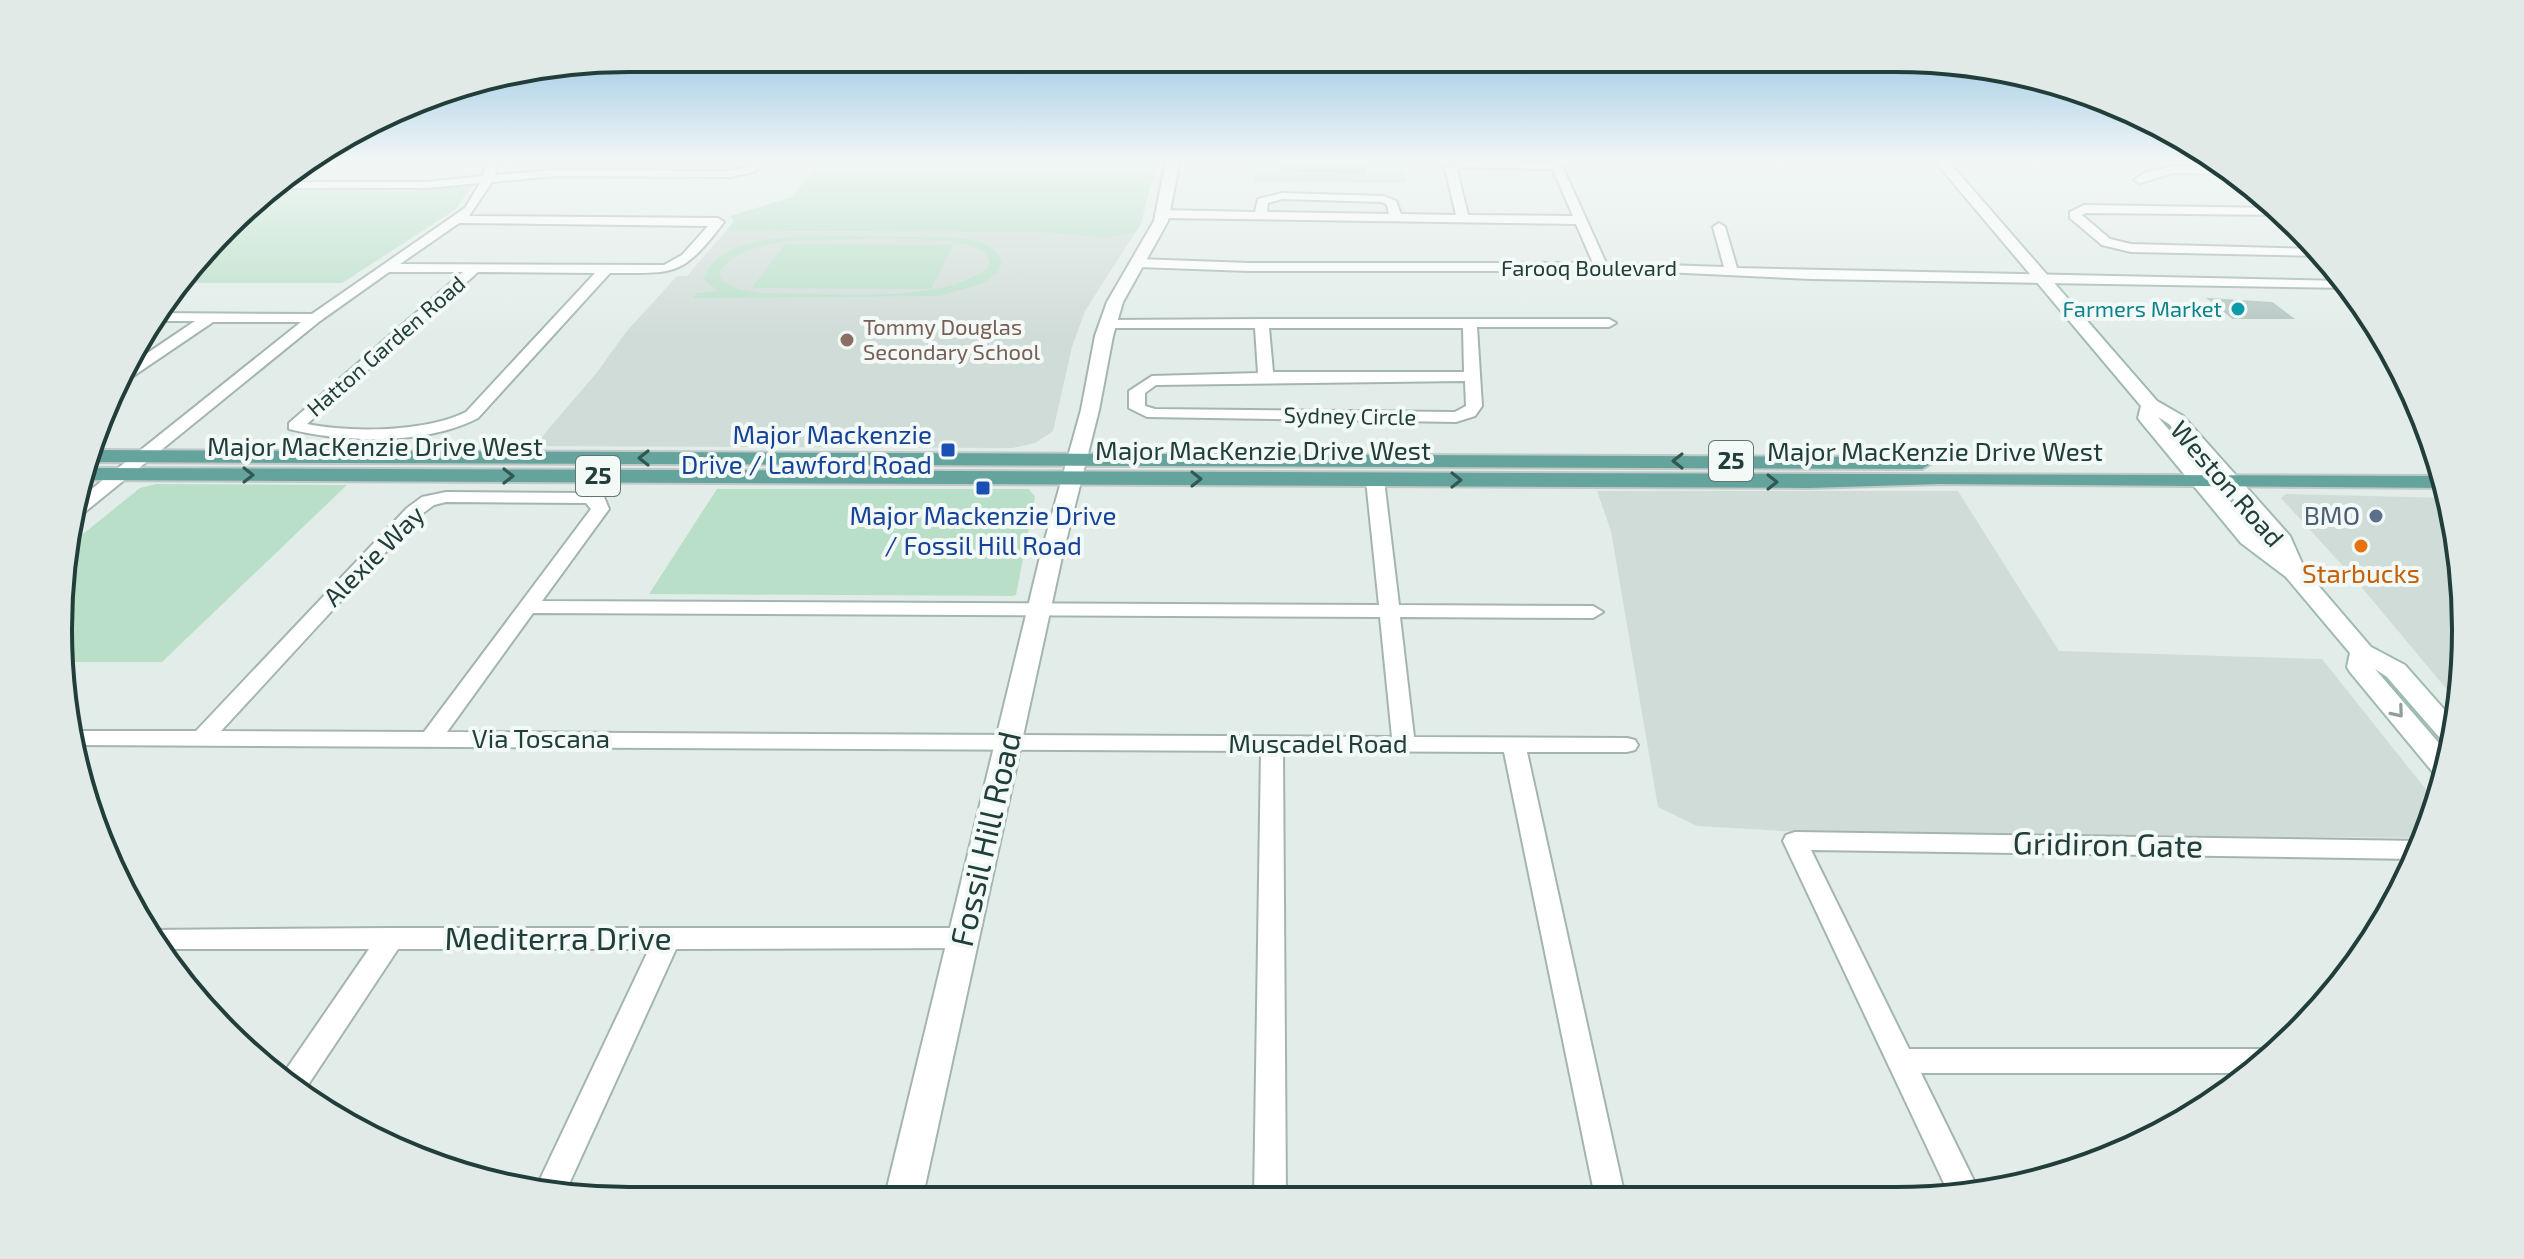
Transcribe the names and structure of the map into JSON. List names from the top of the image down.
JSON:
{
  "streets": {
    "main road": ["Major MacKenzie Drive West", "25"],
    "street": [
      "Farooq Boulevard",
      "Hatton Garden Road",
      "Sydney Circle",
      "Weston Road",
      "Alexie Way",
      "Via Toscana",
      "Muscadel Road",
      "Fossil Hill Road",
      "Gridiron Gate",
      "Mediterra Drive"
    ]
  },
  "crossings": [
    ["Farooq Boulevard", "Weston Road"],
    ["Farooq Boulevard", "Fossil Hill Road"],
    ["Major MacKenzie Drive West", "Weston Road"],
    ["Major MacKenzie Drive West", "Fossil Hill Road"],
    ["Alexie Way", "Via Toscana"],
    ["Via Toscana", "Muscadel Road"],
    ["Via Toscana", "Fossil Hill Road"],
    ["Muscadel Road", "Fossil Hill Road"],
    ["Fossil Hill Road", "Mediterra Drive"]
  ],
  "places": {
    "other": [
      "Farmers Market",
      "Tommy Douglas Secondary School",
      "BMO",
      "Starbucks"
    ],
    "transit": ["Major Mackenzie Drive / Lawford Road", "Major Mackenzie Drive / Fossil Hill Road"]
  }
}
